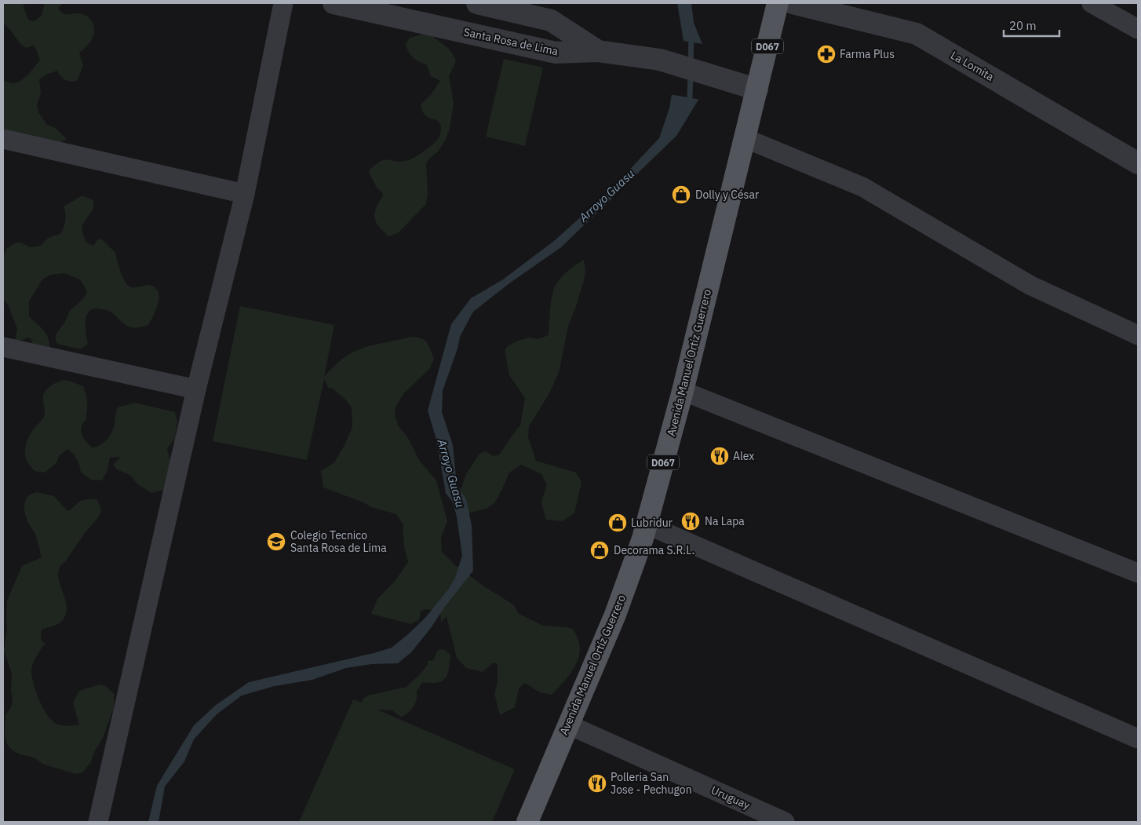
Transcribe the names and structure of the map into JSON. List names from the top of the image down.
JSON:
{
  "streets": {
    "main road": ["D067", "Avenida Manuel Ortíz Guerrero"],
    "street": ["Santa Rosa de Lima", "La Lomita", "Uruguay"]
  },
  "crossings": [
    ["Santa Rosa de Lima", "Avenida Manuel Ortíz Guerrero"],
    ["Avenida Manuel Ortíz Guerrero", "Uruguay"]
  ],
  "water": ["Arroyo Guasu"],
  "places": {
    "pharmacy": ["Farma Plus"],
    "shop": ["Dolly y César", "Lubridur", "Decorama S.R.L."],
    "restaurant": ["Alex", "Na Lapa", "Polleria San Jose - Pechugon"],
    "school or university": ["Colegio Tecnico Santa Rosa de Lima"]
  },
  "scale_bar": "20 m"
}
